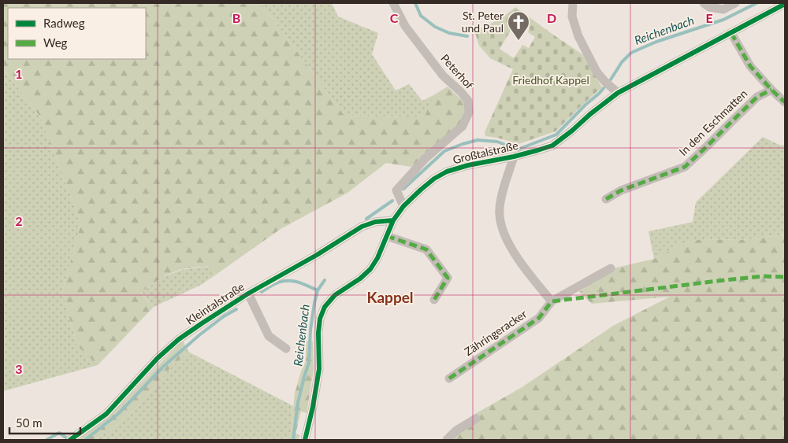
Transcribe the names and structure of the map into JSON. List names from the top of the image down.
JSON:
{
  "streets": {
    "street": [
      "Peterhof",
      "In den Eschmatten",
      "Großtalstraße",
      "Kleintalstraße",
      "Zähringeracker"
    ]
  },
  "crossings": [
    ["Peterhof", "Großtalstraße"],
    ["Großtalstraße", "Kleintalstraße"]
  ],
  "districts": ["Kappel"],
  "water": ["Reichenbach"],
  "parks": ["Friedhof Kappel"],
  "places": {
    "church": ["St. Peter und Paul"]
  },
  "legend": ["Radweg", "Weg"],
  "scale_bar": "50 m",
  "grid": {
    "columns": [
      "B",
      "C",
      "D",
      "E"
    ],
    "rows": ["1", "2", "3"]
  }
}
